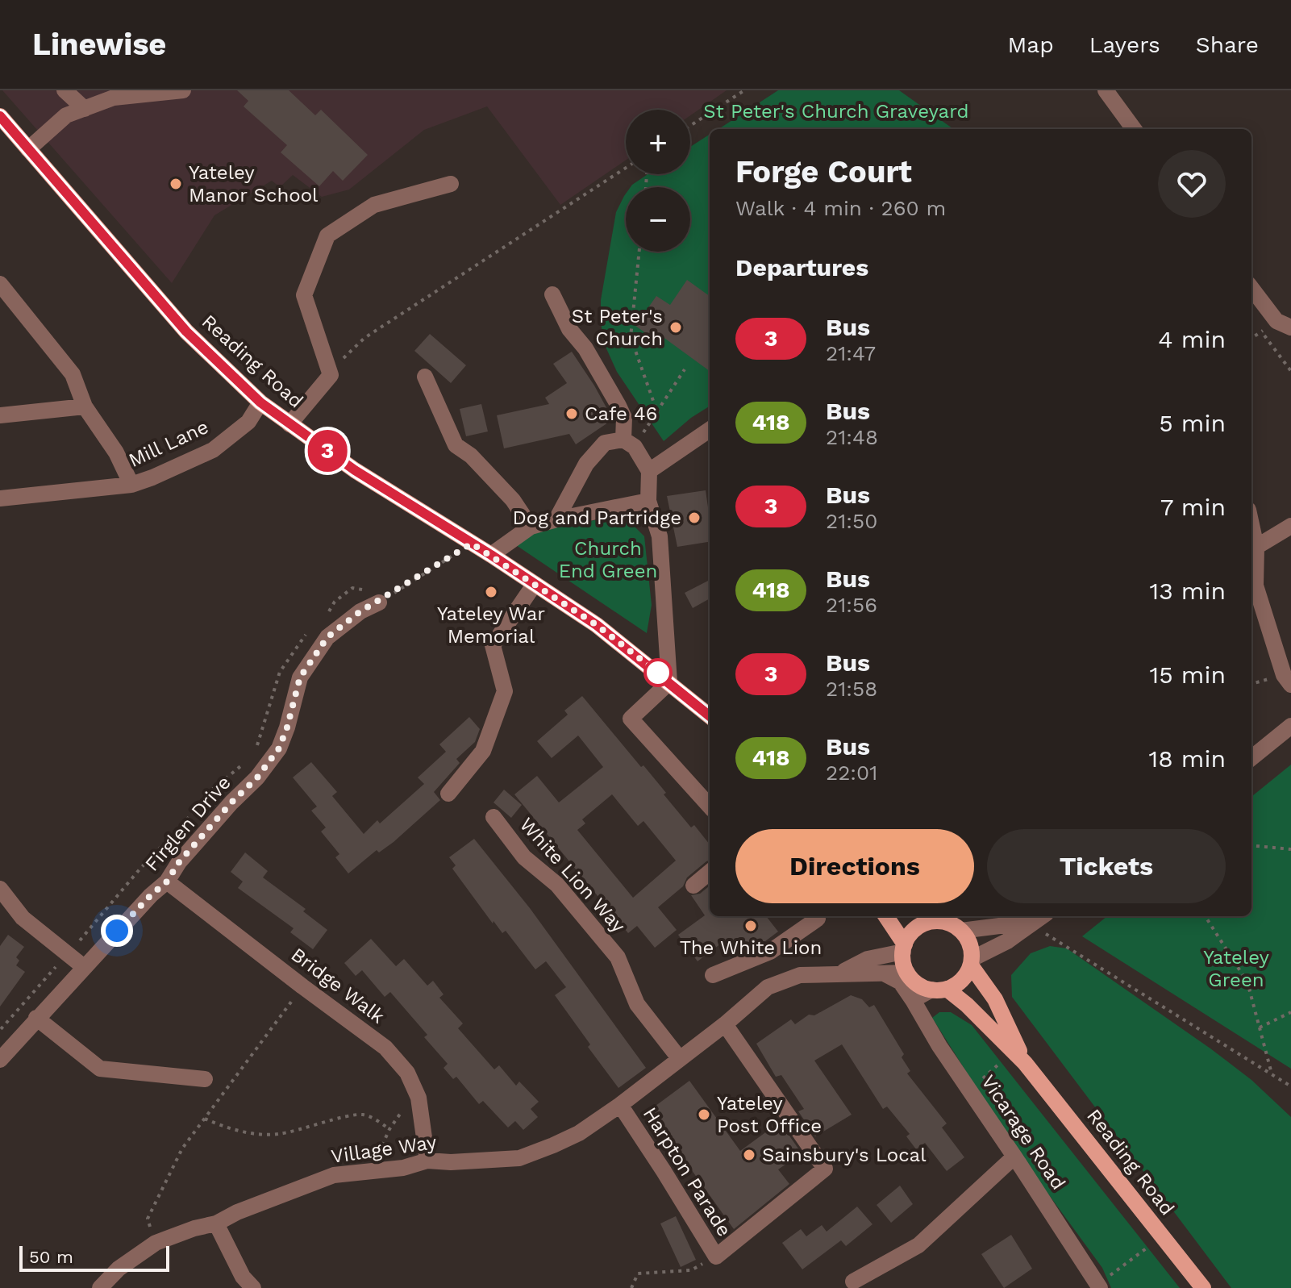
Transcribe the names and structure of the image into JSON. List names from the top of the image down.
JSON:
{
  "streets": {
    "main road": ["Reading Road"],
    "street": [
      "Mill Lane",
      "Firglen Drive",
      "White Lion Way",
      "Bridge Walk",
      "Vicarage Road",
      "Village Way",
      "Harpton Parade"
    ]
  },
  "crossings": [
    ["Reading Road", "Mill Lane"],
    ["Reading Road", "Vicarage Road"],
    ["Reading Road", "Village Way"],
    ["Firglen Drive", "Bridge Walk"],
    ["White Lion Way", "Village Way"],
    ["Bridge Walk", "Village Way"],
    ["Vicarage Road", "Village Way"],
    ["Village Way", "Harpton Parade"]
  ],
  "parks": ["St Peter's Church Graveyard", "Church End Green", "Yateley Green"],
  "places": [
    "Yateley Manor School",
    "St Peter's Church",
    "Cafe 46",
    "Dog and Partridge",
    "Yateley War Memorial",
    "The White Lion",
    "Yateley Post Office",
    "Sainsbury's Local"
  ],
  "lines": ["bus line 3"],
  "scale_bar": "50 m",
  "page": {
    "header": "Linewise",
    "nav": ["Map", "Layers", "Share"],
    "on_map": "3",
    "map_buttons": ["+", "−"],
    "heading": [
      ["Forge Court", "Walk · 4 min · 260 m"],
      "Departures"
    ],
    "list": [
      {
        "mark": "3",
        "name": "Bus",
        "note": "21:47",
        "value": "4 min"
      },
      {
        "mark": "418",
        "name": "Bus",
        "note": "21:48",
        "value": "5 min"
      },
      {
        "mark": "3",
        "name": "Bus",
        "note": "21:50",
        "value": "7 min"
      },
      {
        "mark": "418",
        "name": "Bus",
        "note": "21:56",
        "value": "13 min"
      },
      {
        "mark": "3",
        "name": "Bus",
        "note": "21:58",
        "value": "15 min"
      },
      {
        "mark": "418",
        "name": "Bus",
        "note": "22:01",
        "value": "18 min"
      }
    ],
    "buttons": ["Directions", "Tickets"],
    "scale": "50 m"
  }
}
